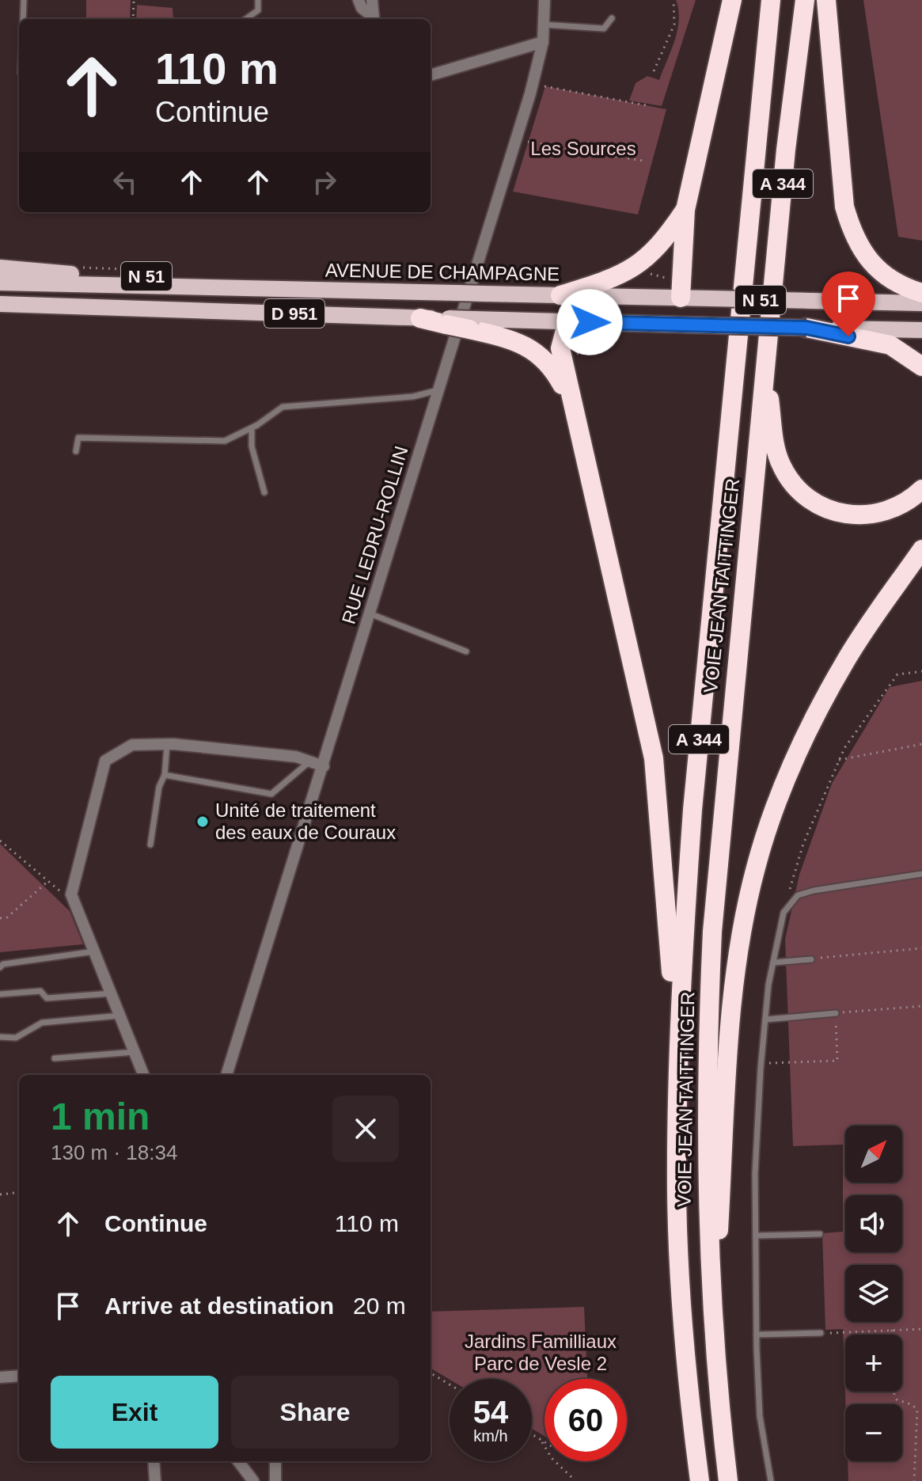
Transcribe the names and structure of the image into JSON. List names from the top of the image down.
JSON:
{
  "streets": {
    "highway": ["A 344", "VOIE JEAN TAITTINGER"],
    "main road": ["AVENUE DE CHAMPAGNE", "N 51", "D 951"],
    "street": ["RUE LEDRU-ROLLIN"]
  },
  "crossings": [
    ["AVENUE DE CHAMPAGNE", "N 51"]
  ],
  "parks": ["Les Sources", "Jardins Familliaux Parc de Vesle 2"],
  "places": ["Unité de traitement des eaux de Couraux"],
  "north": "top right",
  "page": {
    "turn": ["110 m", "Continue"],
    "heading": ["1 min", "130 m · 18:34"],
    "map_buttons": ["+", "−"],
    "list": [
      {
        "name": "Continue",
        "value": "110 m"
      },
      {
        "name": "Arrive at destination",
        "value": "20 m"
      }
    ],
    "buttons": ["Exit", "Share"],
    "speed": "54 km/h",
    "limit": "60"
  }
}
